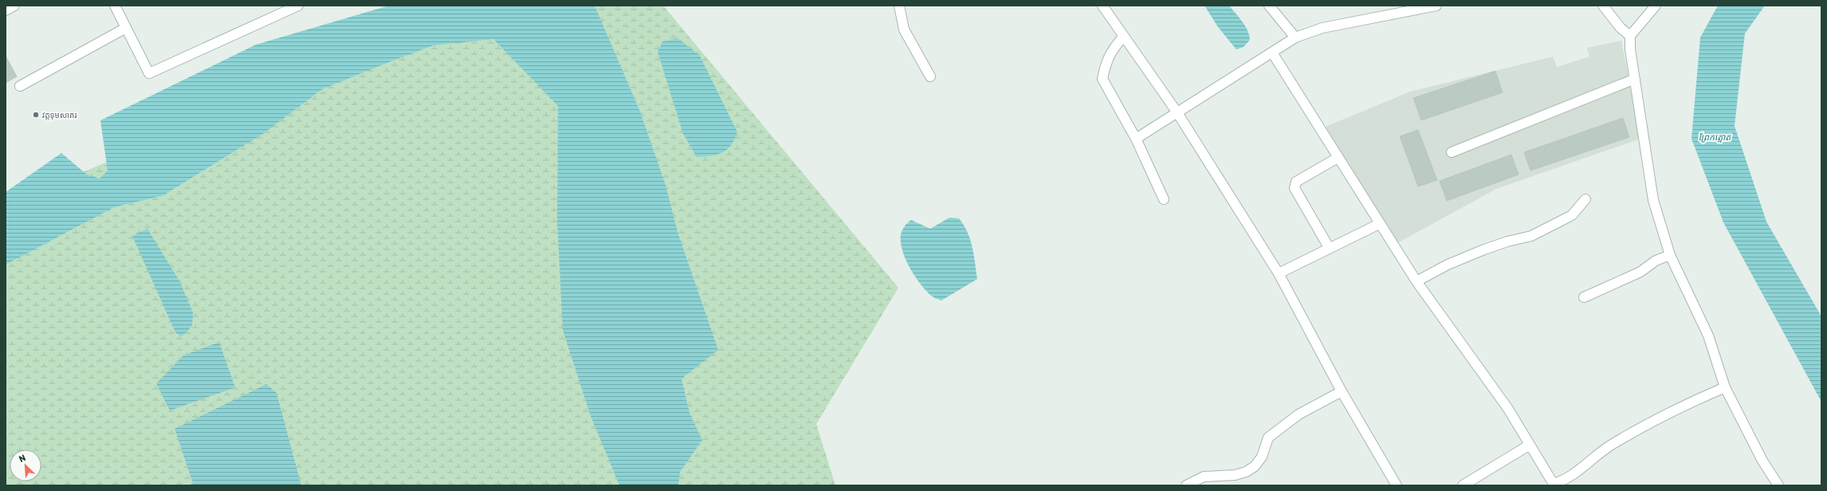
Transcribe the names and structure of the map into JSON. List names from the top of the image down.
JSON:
{
  "water": ["ព្រែកត្នោត"],
  "places": ["វត្តទុមសាគរ"],
  "north": "top left"
}
